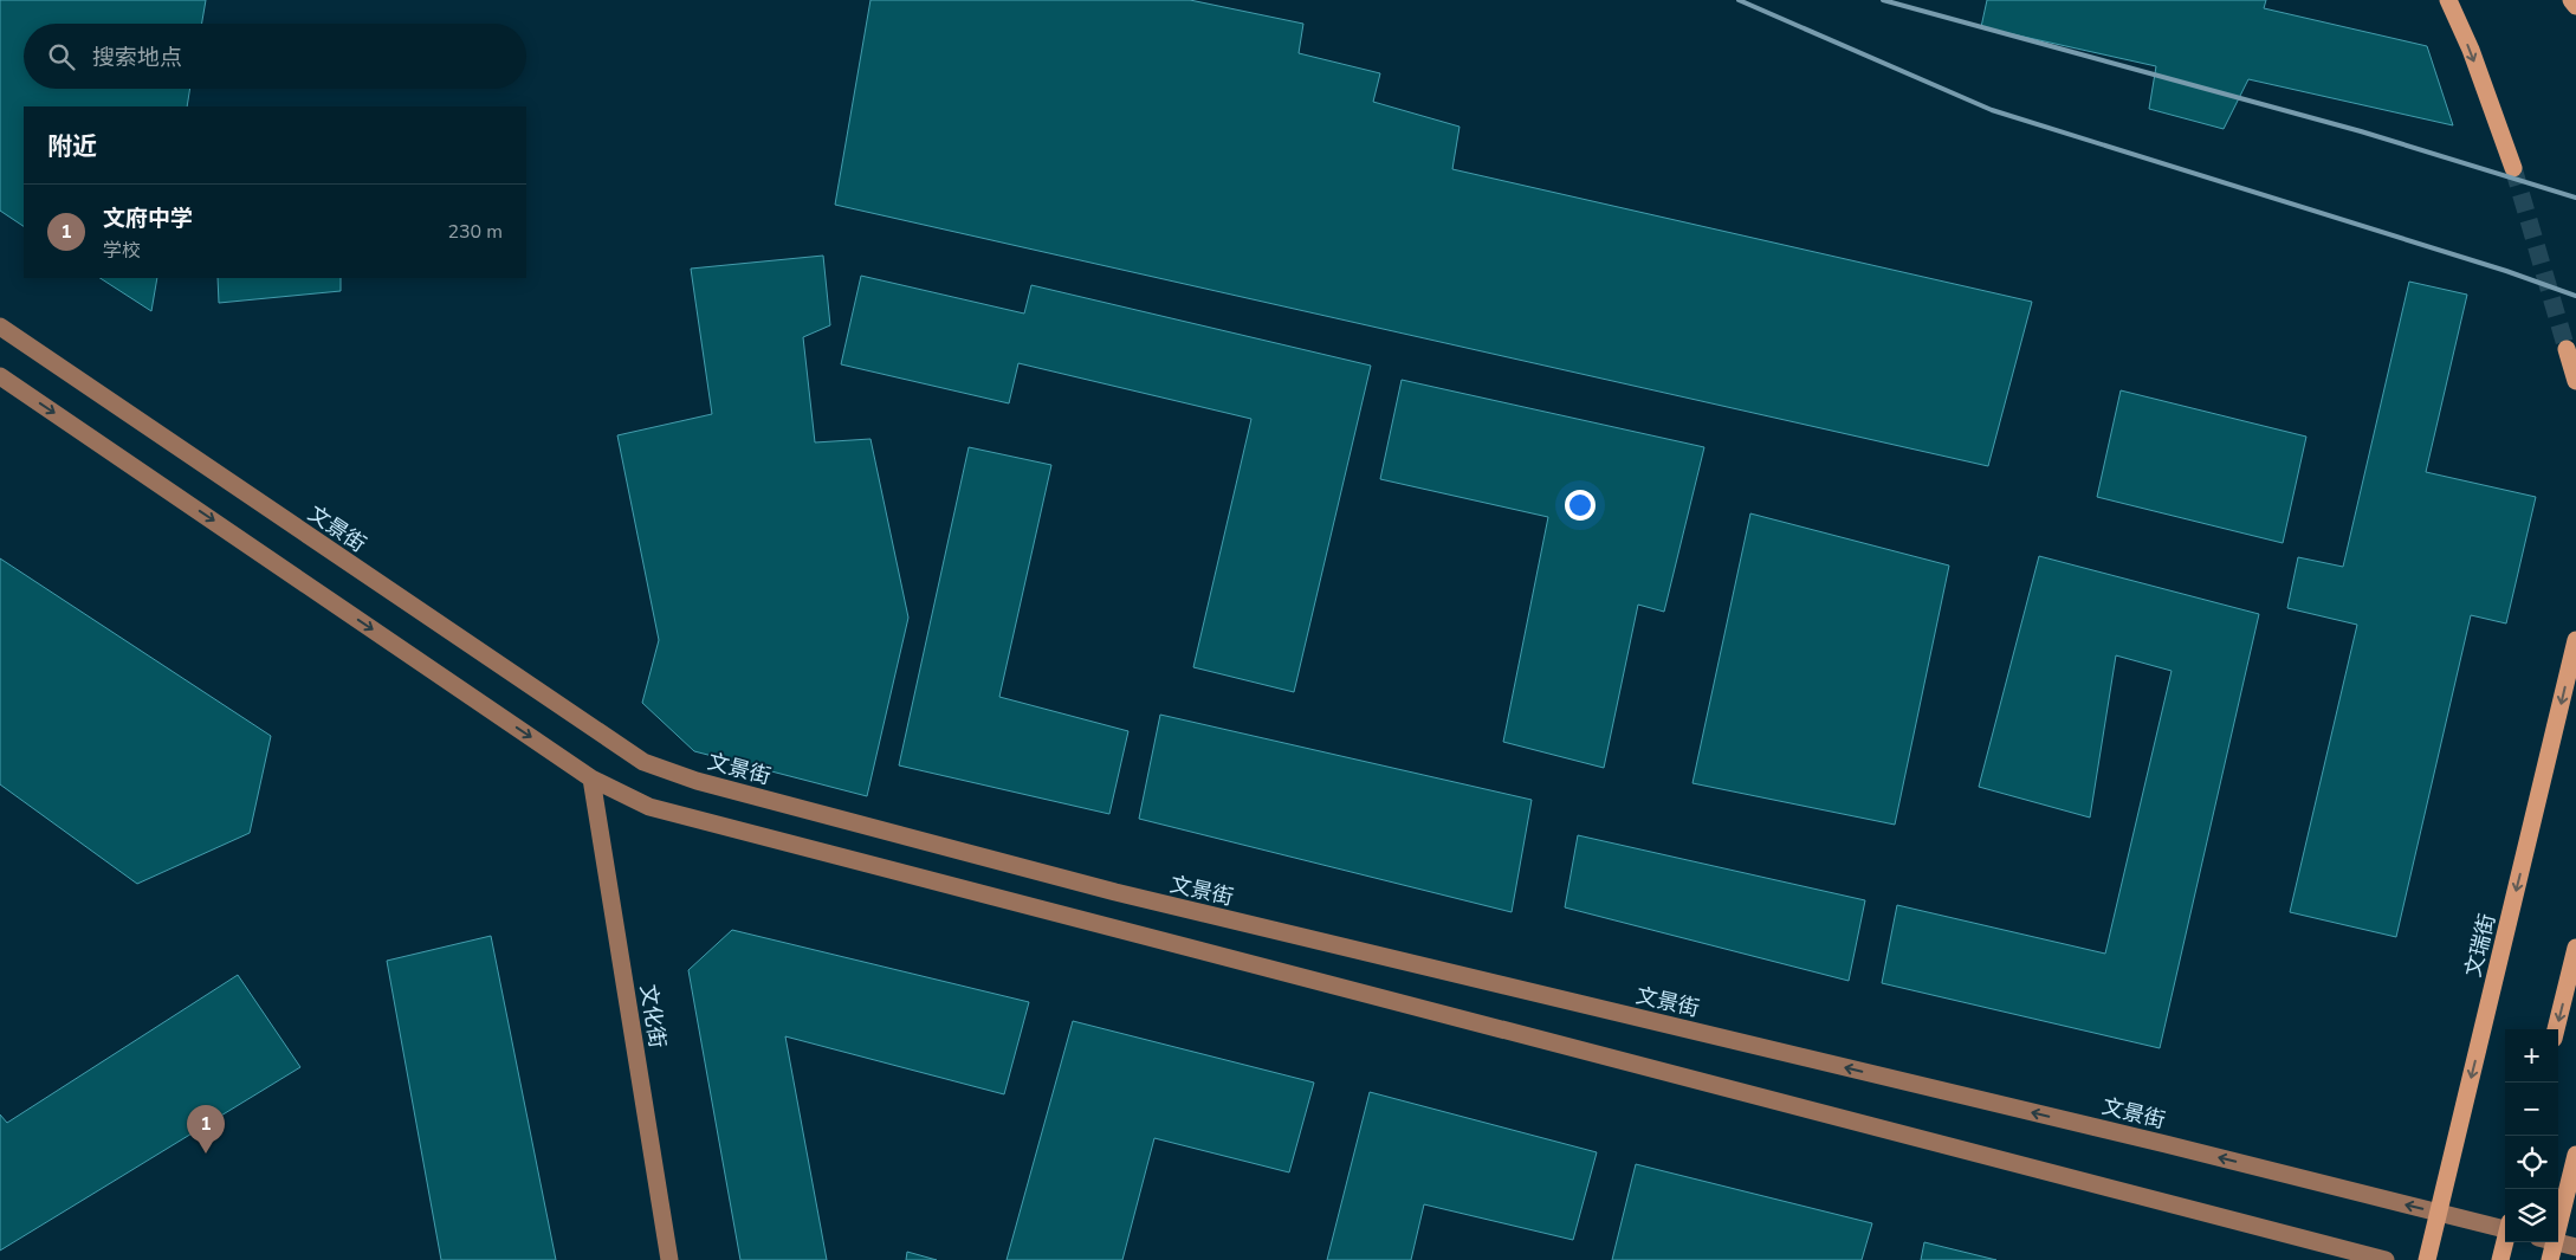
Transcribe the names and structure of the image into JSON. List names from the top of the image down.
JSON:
{
  "streets": {
    "highway": ["文瑞街"],
    "main road": ["文景街", "文化街"]
  },
  "crossings": [
    ["文景街", "文瑞街"]
  ],
  "one_way": ["文瑞街"],
  "page": {
    "search": "搜索地点",
    "heading": "附近",
    "list": [
      {
        "mark": "1",
        "name": "文府中学",
        "note": "学校",
        "value": "230 m"
      }
    ],
    "map_buttons": ["+", "−"],
    "pins": "1"
  }
}
